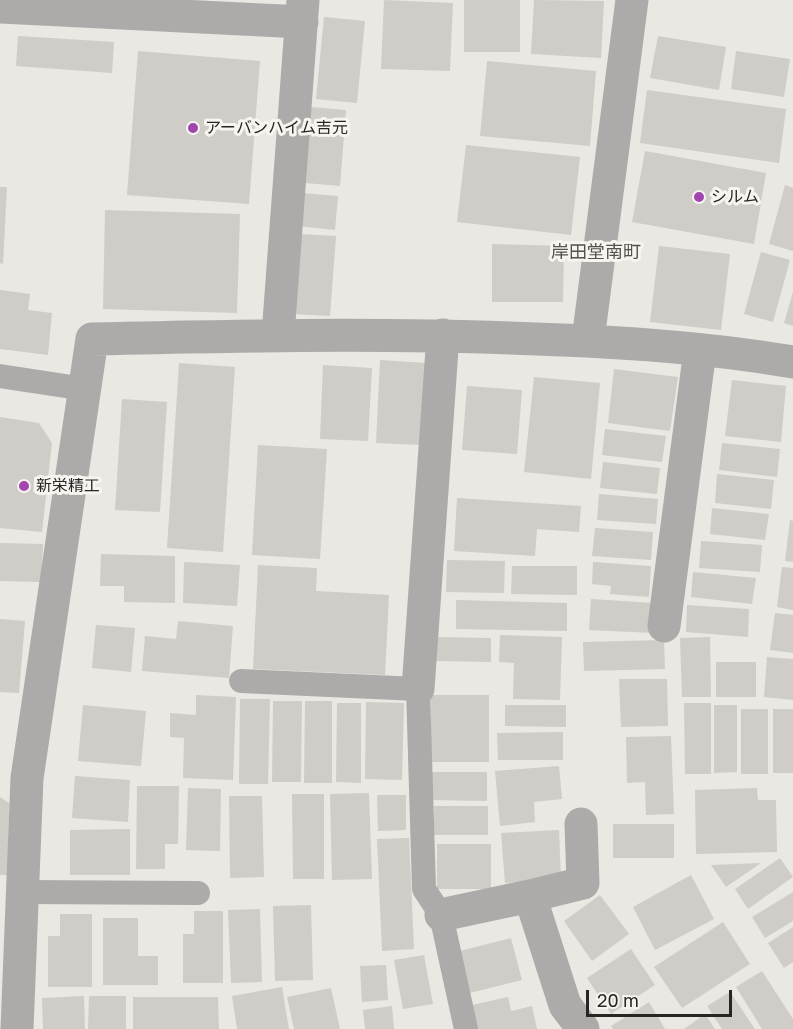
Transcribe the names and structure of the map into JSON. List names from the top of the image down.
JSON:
{
  "districts": ["岸田堂南町"],
  "places": ["アーバンハイム吉元", "シルム", "新栄精工"],
  "scale_bar": "20 m"
}
